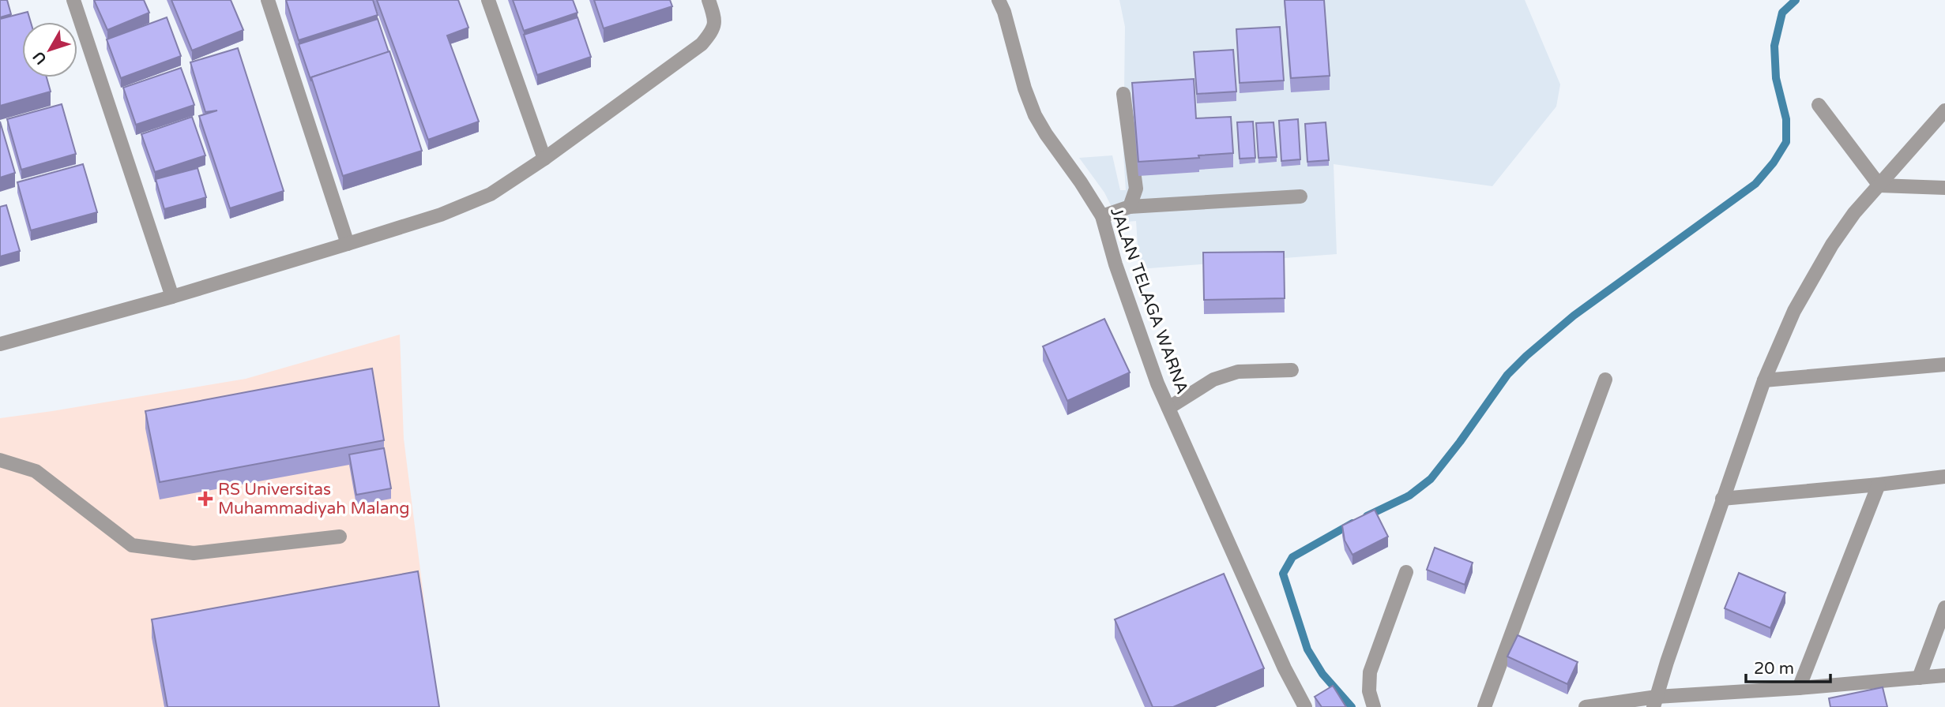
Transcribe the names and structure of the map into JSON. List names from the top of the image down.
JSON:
{
  "streets": {
    "street": ["JALAN TELAGA WARNA"]
  },
  "places": {
    "health": ["RS Universitas Muhammadiyah Malang"]
  },
  "scale_bar": "20 m",
  "north": "bottom left"
}
